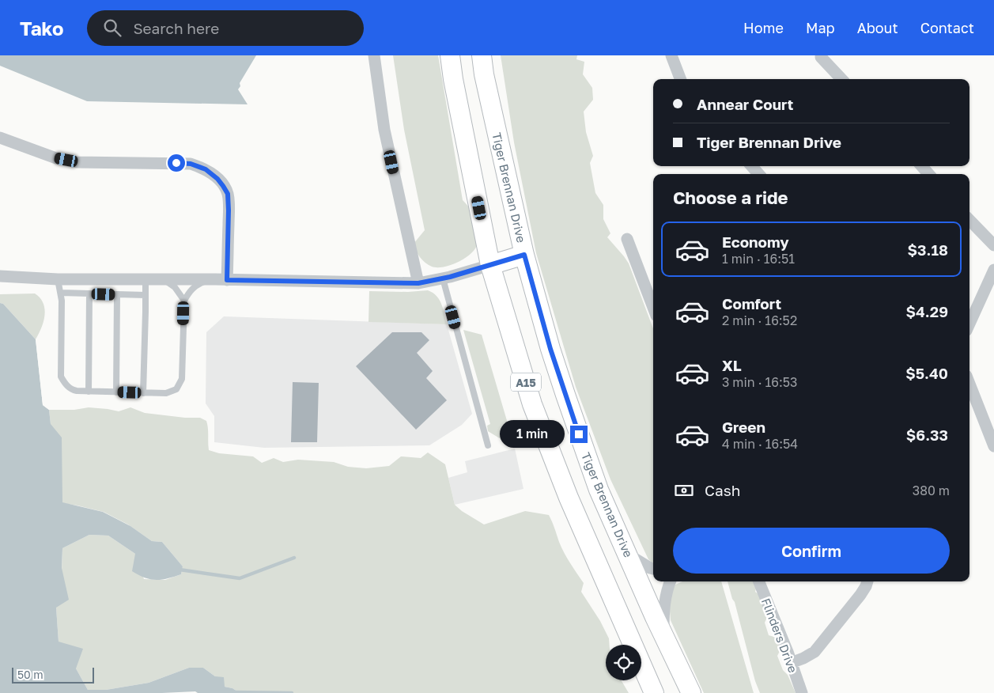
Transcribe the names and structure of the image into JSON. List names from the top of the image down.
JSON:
{
  "streets": {
    "main road": ["Tiger Brennan Drive", "A15"],
    "street": ["Flinders Drive"]
  },
  "scale_bar": "50 m",
  "page": {
    "header": "Tako",
    "search": "Search here",
    "nav": [
      "Home",
      "Map",
      "About",
      "Contact"
    ],
    "banner": ["Annear Court", "Tiger Brennan Drive"],
    "heading": "Choose a ride",
    "list": [
      {
        "name": "Economy",
        "note": "1 min · 16:51",
        "value": "$3.18"
      },
      {
        "name": "Comfort",
        "note": "2 min · 16:52",
        "value": "$4.29"
      },
      {
        "name": "XL",
        "note": "3 min · 16:53",
        "value": "$5.40"
      },
      {
        "name": "Green",
        "note": "4 min · 16:54",
        "value": "$6.33"
      }
    ],
    "bubble": "1 min",
    "pay": ["Cash", "380 m"],
    "buttons": "Confirm",
    "scale": "50 m"
  }
}
